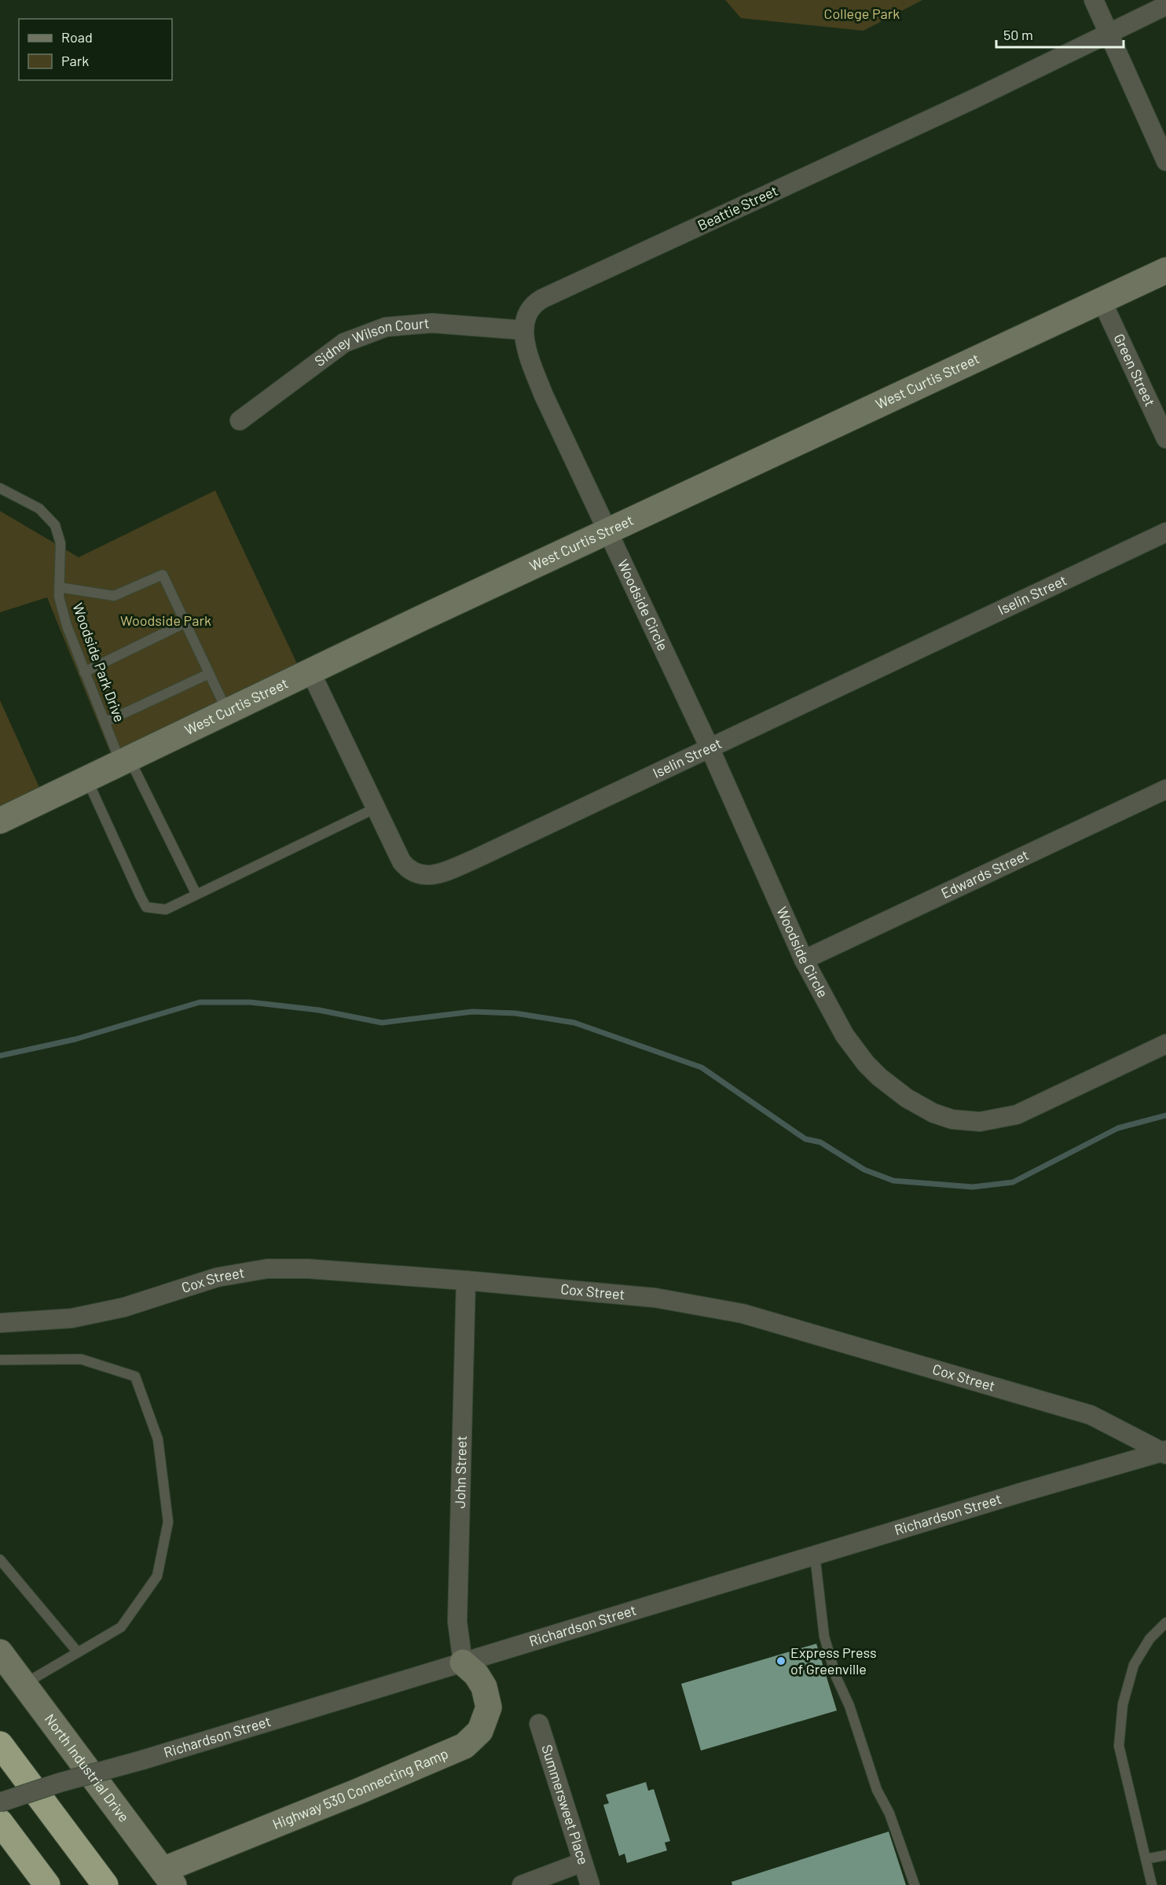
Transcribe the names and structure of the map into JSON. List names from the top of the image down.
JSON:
{
  "streets": {
    "street": [
      "Beattie Street",
      "Sidney Wilson Court",
      "Green Street",
      "West Curtis Street",
      "Iselin Street",
      "Woodside Circle",
      "Edwards Street",
      "Cox Street",
      "John Street",
      "Richardson Street",
      "North Industrial Drive",
      "Highway 530 Connecting Ramp",
      "Summersweet Place"
    ],
    "lane": ["Woodside Park Drive"]
  },
  "crossings": [
    ["Beattie Street", "Sidney Wilson Court"],
    ["Green Street", "West Curtis Street"],
    ["West Curtis Street", "Iselin Street"],
    ["West Curtis Street", "Woodside Circle"],
    ["West Curtis Street", "Woodside Park Drive"],
    ["Iselin Street", "Woodside Circle"],
    ["Woodside Circle", "Edwards Street"],
    ["Cox Street", "John Street"],
    ["Cox Street", "Richardson Street"],
    ["John Street", "Richardson Street"],
    ["John Street", "Highway 530 Connecting Ramp"],
    ["Richardson Street", "Highway 530 Connecting Ramp"],
    ["North Industrial Drive", "Highway 530 Connecting Ramp"]
  ],
  "parks": ["College Park", "Woodside Park"],
  "places": ["Express Press of Greenville"],
  "legend": ["Road", "Park"],
  "scale_bar": "50 m"
}
